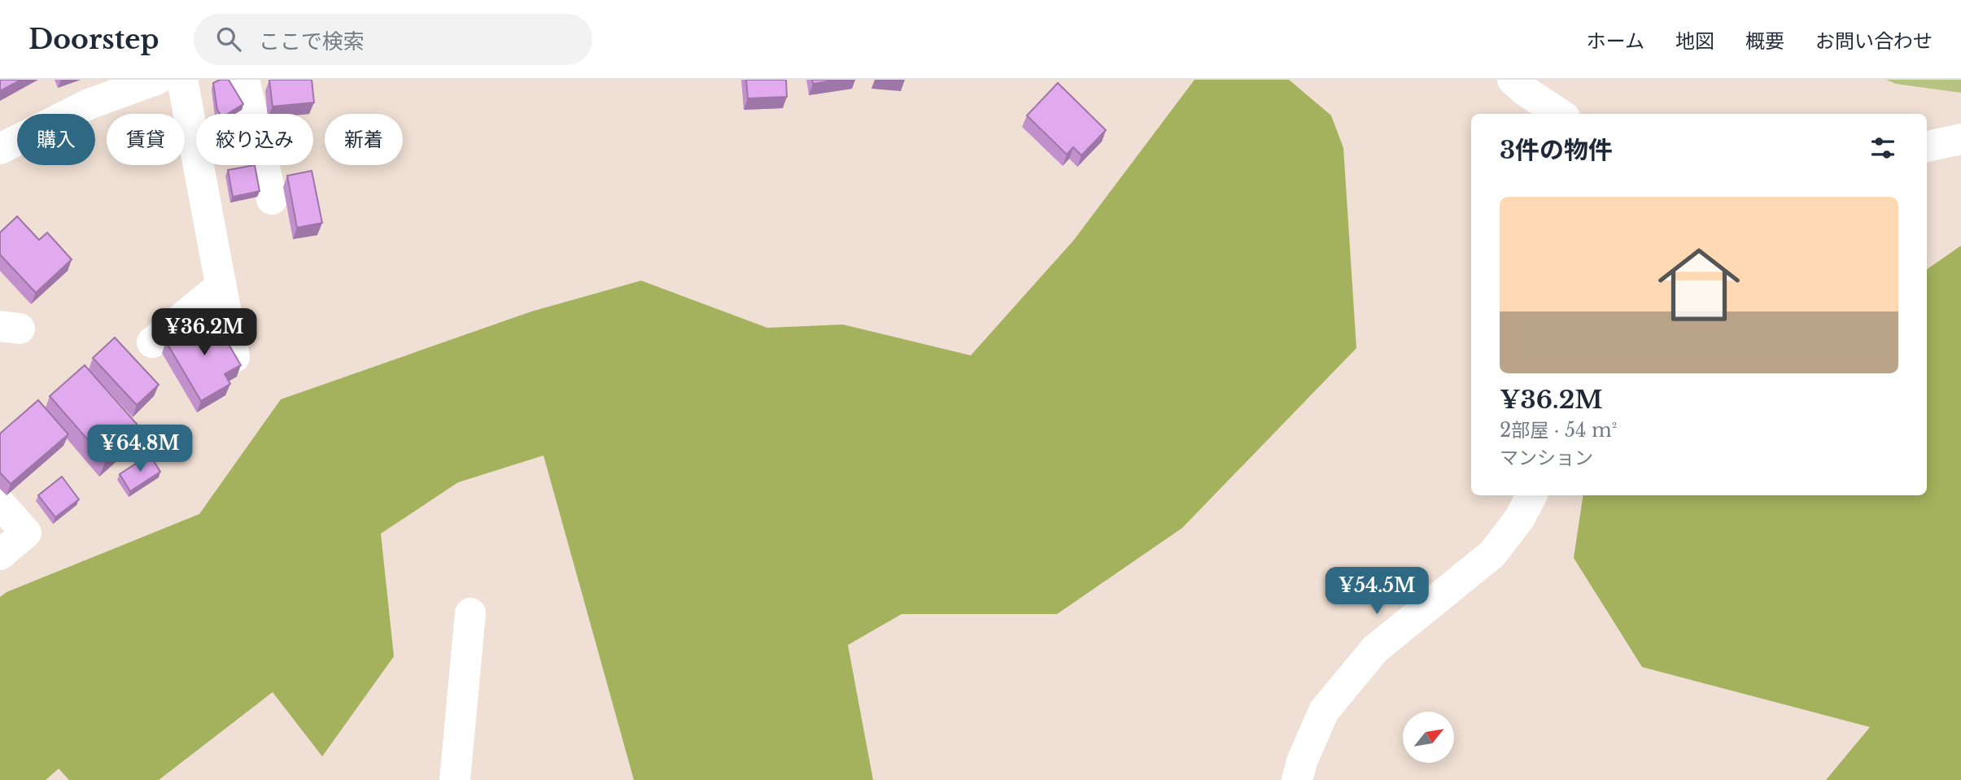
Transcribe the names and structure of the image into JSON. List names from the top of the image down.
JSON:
{
  "north": "top right",
  "page": {
    "header": "Doorstep",
    "search": "ここで検索",
    "nav": [
      "ホーム",
      "地図",
      "概要",
      "お問い合わせ"
    ],
    "chip": [
      "購入",
      "賃貸",
      "絞り込み",
      "新着"
    ],
    "heading": "3件の物件",
    "list": [
      {
        "name": "¥36.2M",
        "note": "2部屋 · 54 m² · マンション"
      }
    ],
    "price": ["¥36.2M", "¥64.8M", "¥54.5M"]
  }
}
